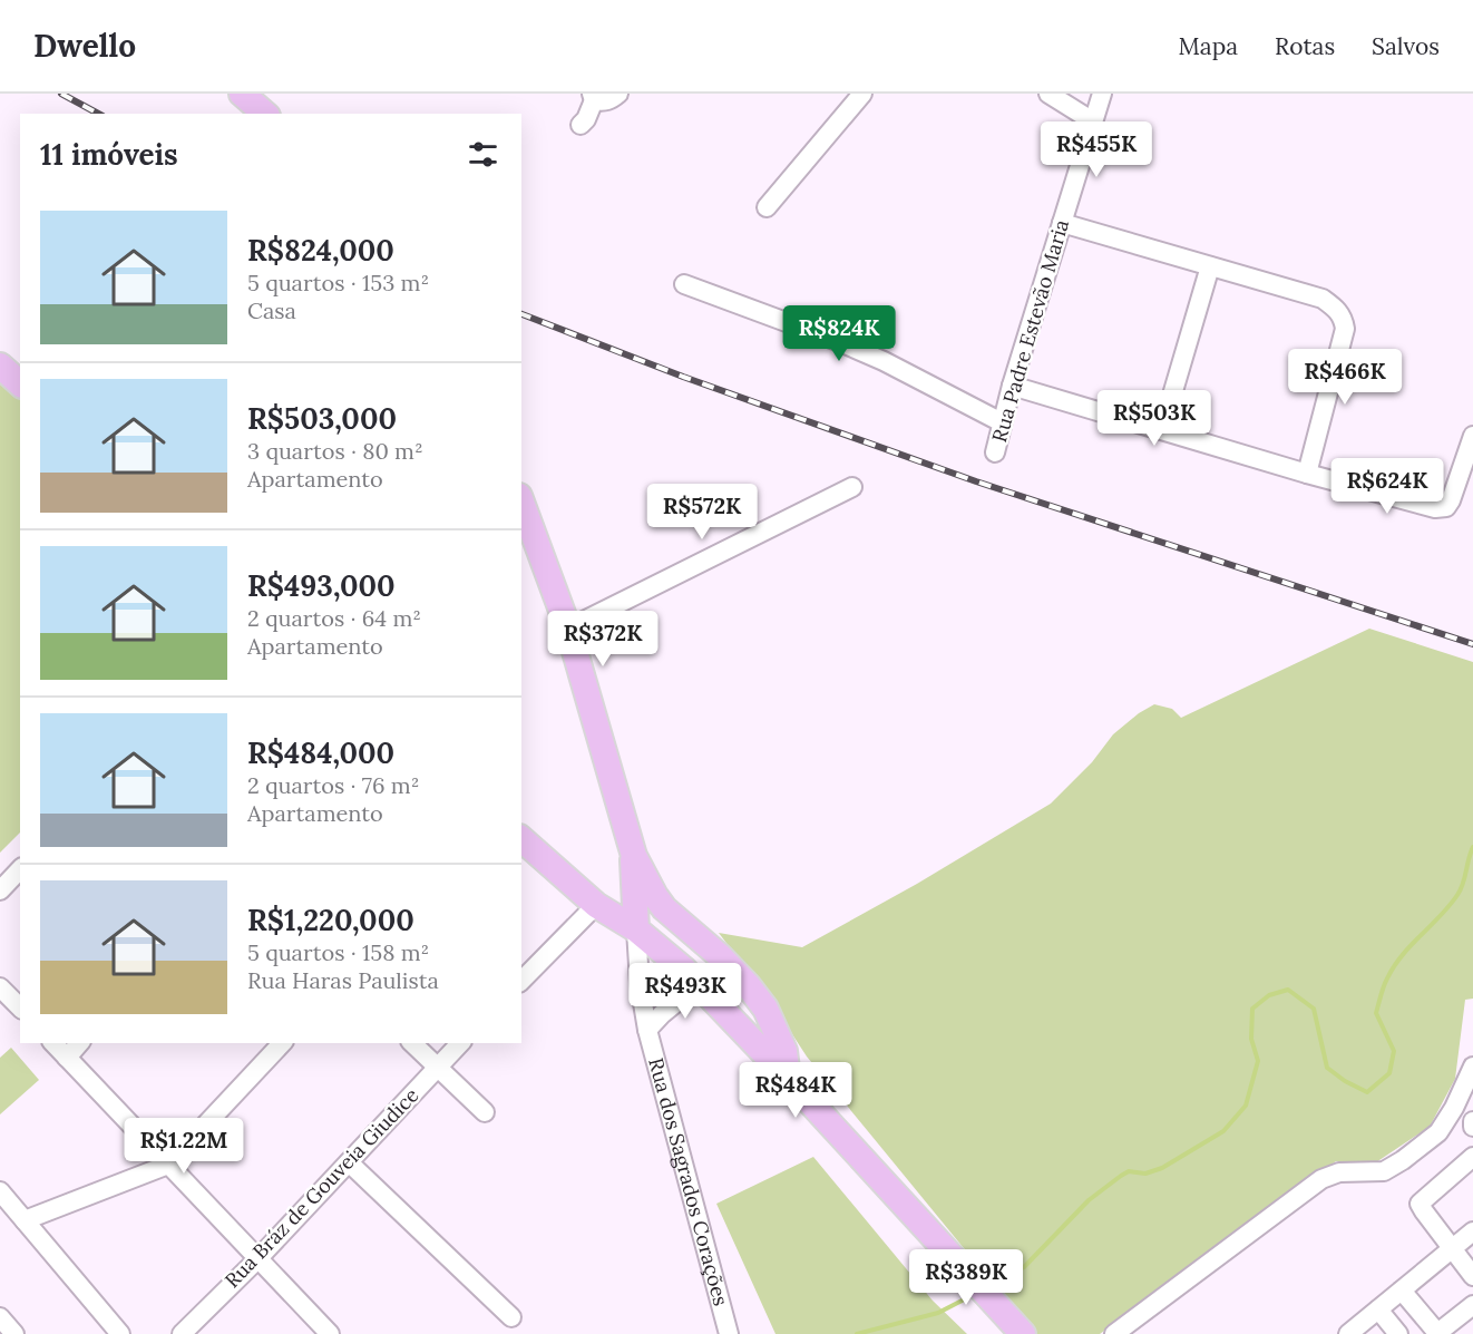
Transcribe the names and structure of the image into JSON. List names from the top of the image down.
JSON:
{
  "streets": {
    "street": ["Rua Padre Estevão Maria", "Rua dos Sagrados Corações", "Rua Bráz de Gouveia Giudice"]
  },
  "page": {
    "header": "Dwello",
    "nav": ["Mapa", "Rotas", "Salvos"],
    "heading": "11 imóveis",
    "price": [
      "R$455K",
      "R$824K",
      "R$466K",
      "R$503K",
      "R$624K",
      "R$572K",
      "R$372K",
      "R$493K",
      "R$484K",
      "R$1.22M",
      "R$389K"
    ],
    "list": [
      {
        "name": "R$824,000",
        "note": "5 quartos · 153 m² · Casa"
      },
      {
        "name": "R$503,000",
        "note": "3 quartos · 80 m² · Apartamento"
      },
      {
        "name": "R$493,000",
        "note": "2 quartos · 64 m² · Apartamento"
      },
      {
        "name": "R$484,000",
        "note": "2 quartos · 76 m² · Apartamento"
      },
      {
        "name": "R$1,220,000",
        "note": "5 quartos · 158 m² · Rua Haras Paulista"
      }
    ]
  }
}
